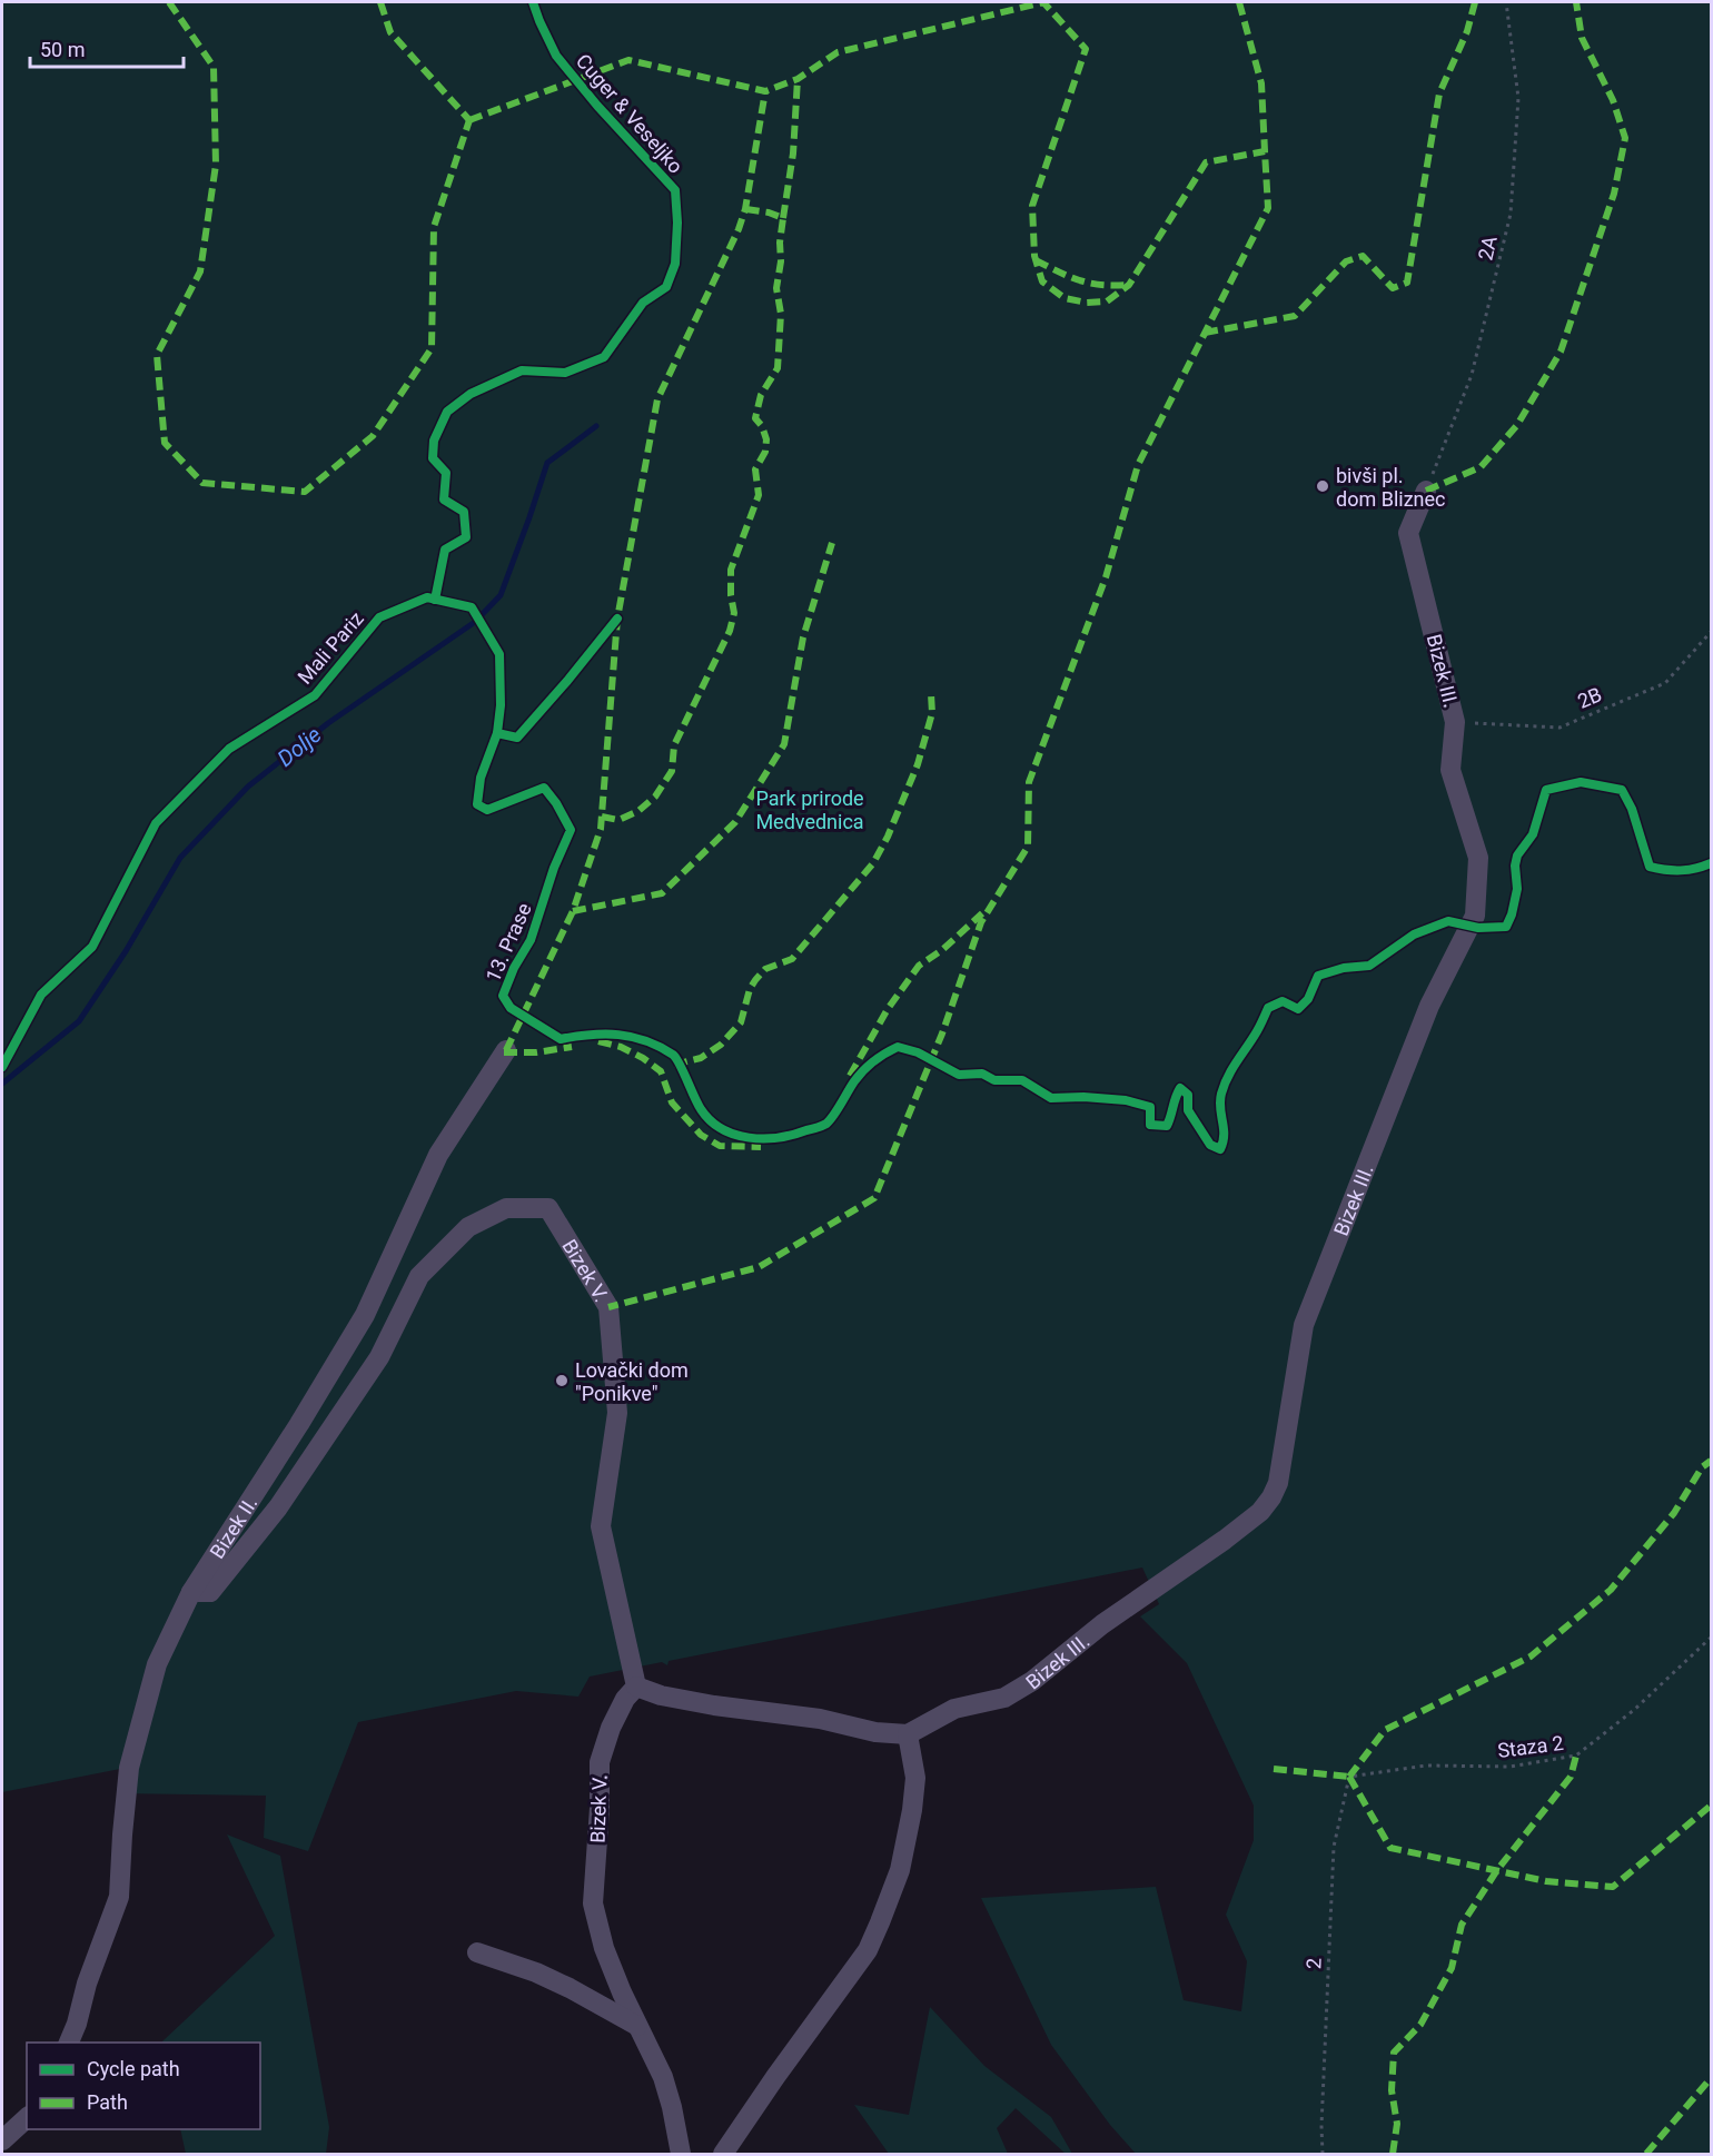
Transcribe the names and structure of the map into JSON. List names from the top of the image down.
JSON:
{
  "streets": {
    "street": ["Bizek III.", "Bizek V.", "Bizek II."],
    "path": [
      "2A",
      "2B",
      "Staza 2",
      "2"
    ],
    "cycle path": ["Cuger & Veseljko", "Mali Pariz", "13. Prase"]
  },
  "crossings": [
    ["2A", "Bizek III."],
    ["Bizek III.", "2B"],
    ["Bizek V.", "Bizek II."],
    ["Staza 2", "2"]
  ],
  "water": ["Dolje"],
  "parks": ["Park prirode Medvednica"],
  "places": ["bivši pl. dom Bliznec", "Lovački dom \"Ponikve\""],
  "legend": ["Cycle path", "Path"],
  "scale_bar": "50 m"
}
